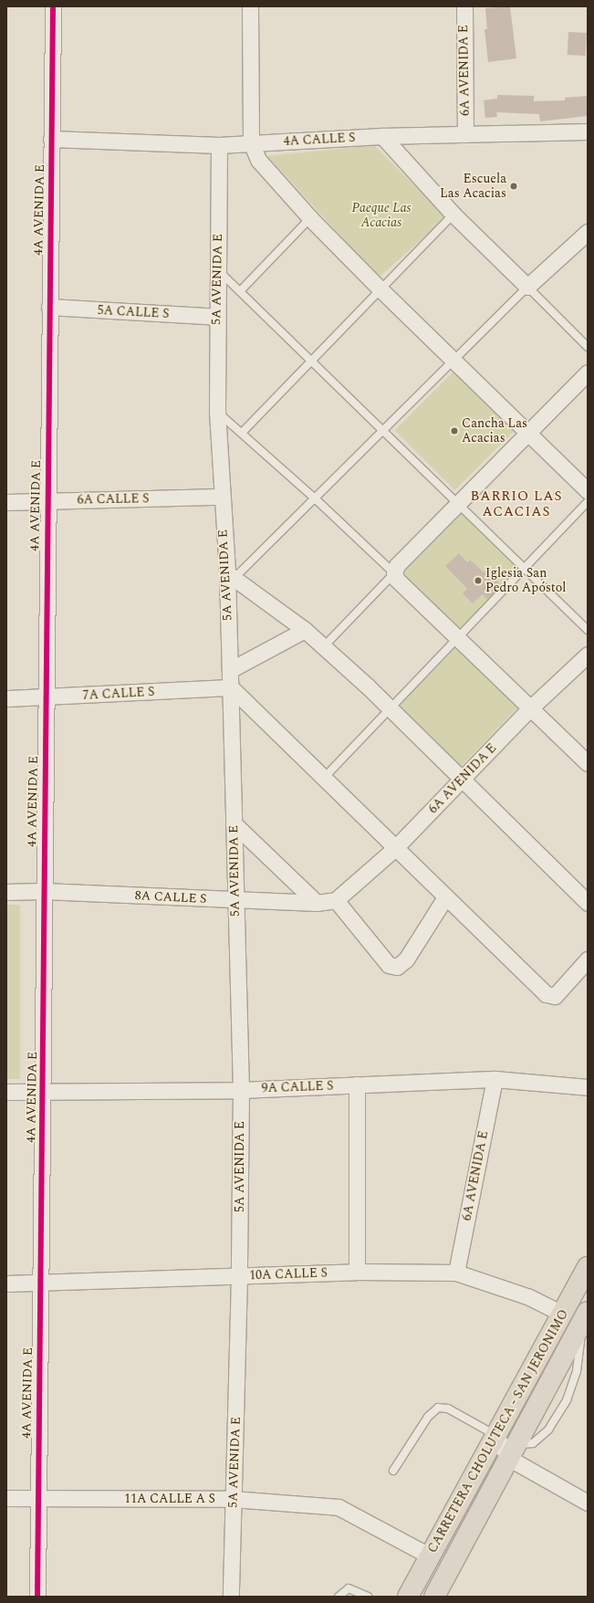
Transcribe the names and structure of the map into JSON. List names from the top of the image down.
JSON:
{
  "streets": {
    "highway": ["CARRETERA CHOLUTECA - SAN JERONIMO"],
    "street": [
      "6A AVENIDA E",
      "4A CALLE S",
      "4A AVENIDA E",
      "5A AVENIDA E",
      "5A CALLE S",
      "6A CALLE S",
      "7A CALLE S",
      "8A CALLE S",
      "9A CALLE S",
      "10A CALLE S",
      "11A CALLE A S"
    ]
  },
  "crossings": [
    ["6A AVENIDA E", "4A CALLE S"],
    ["6A AVENIDA E", "8A CALLE S"],
    ["6A AVENIDA E", "9A CALLE S"],
    ["6A AVENIDA E", "10A CALLE S"],
    ["4A CALLE S", "4A AVENIDA E"],
    ["4A CALLE S", "5A AVENIDA E"],
    ["4A AVENIDA E", "5A CALLE S"],
    ["4A AVENIDA E", "6A CALLE S"],
    ["4A AVENIDA E", "7A CALLE S"],
    ["4A AVENIDA E", "8A CALLE S"],
    ["4A AVENIDA E", "9A CALLE S"],
    ["4A AVENIDA E", "10A CALLE S"],
    ["4A AVENIDA E", "11A CALLE A S"],
    ["5A AVENIDA E", "5A CALLE S"],
    ["5A AVENIDA E", "6A CALLE S"],
    ["5A AVENIDA E", "7A CALLE S"],
    ["5A AVENIDA E", "8A CALLE S"],
    ["5A AVENIDA E", "9A CALLE S"],
    ["5A AVENIDA E", "10A CALLE S"],
    ["5A AVENIDA E", "11A CALLE A S"],
    ["10A CALLE S", "CARRETERA CHOLUTECA - SAN JERONIMO"],
    ["CARRETERA CHOLUTECA - SAN JERONIMO", "11A CALLE A S"]
  ],
  "districts": ["BARRIO LAS ACACIAS"],
  "parks": ["Paeque Las Acacias"],
  "places": ["Escuela Las Acacias", "Cancha Las Acacias", "Iglesia San Pedro Apóstol"]
}
